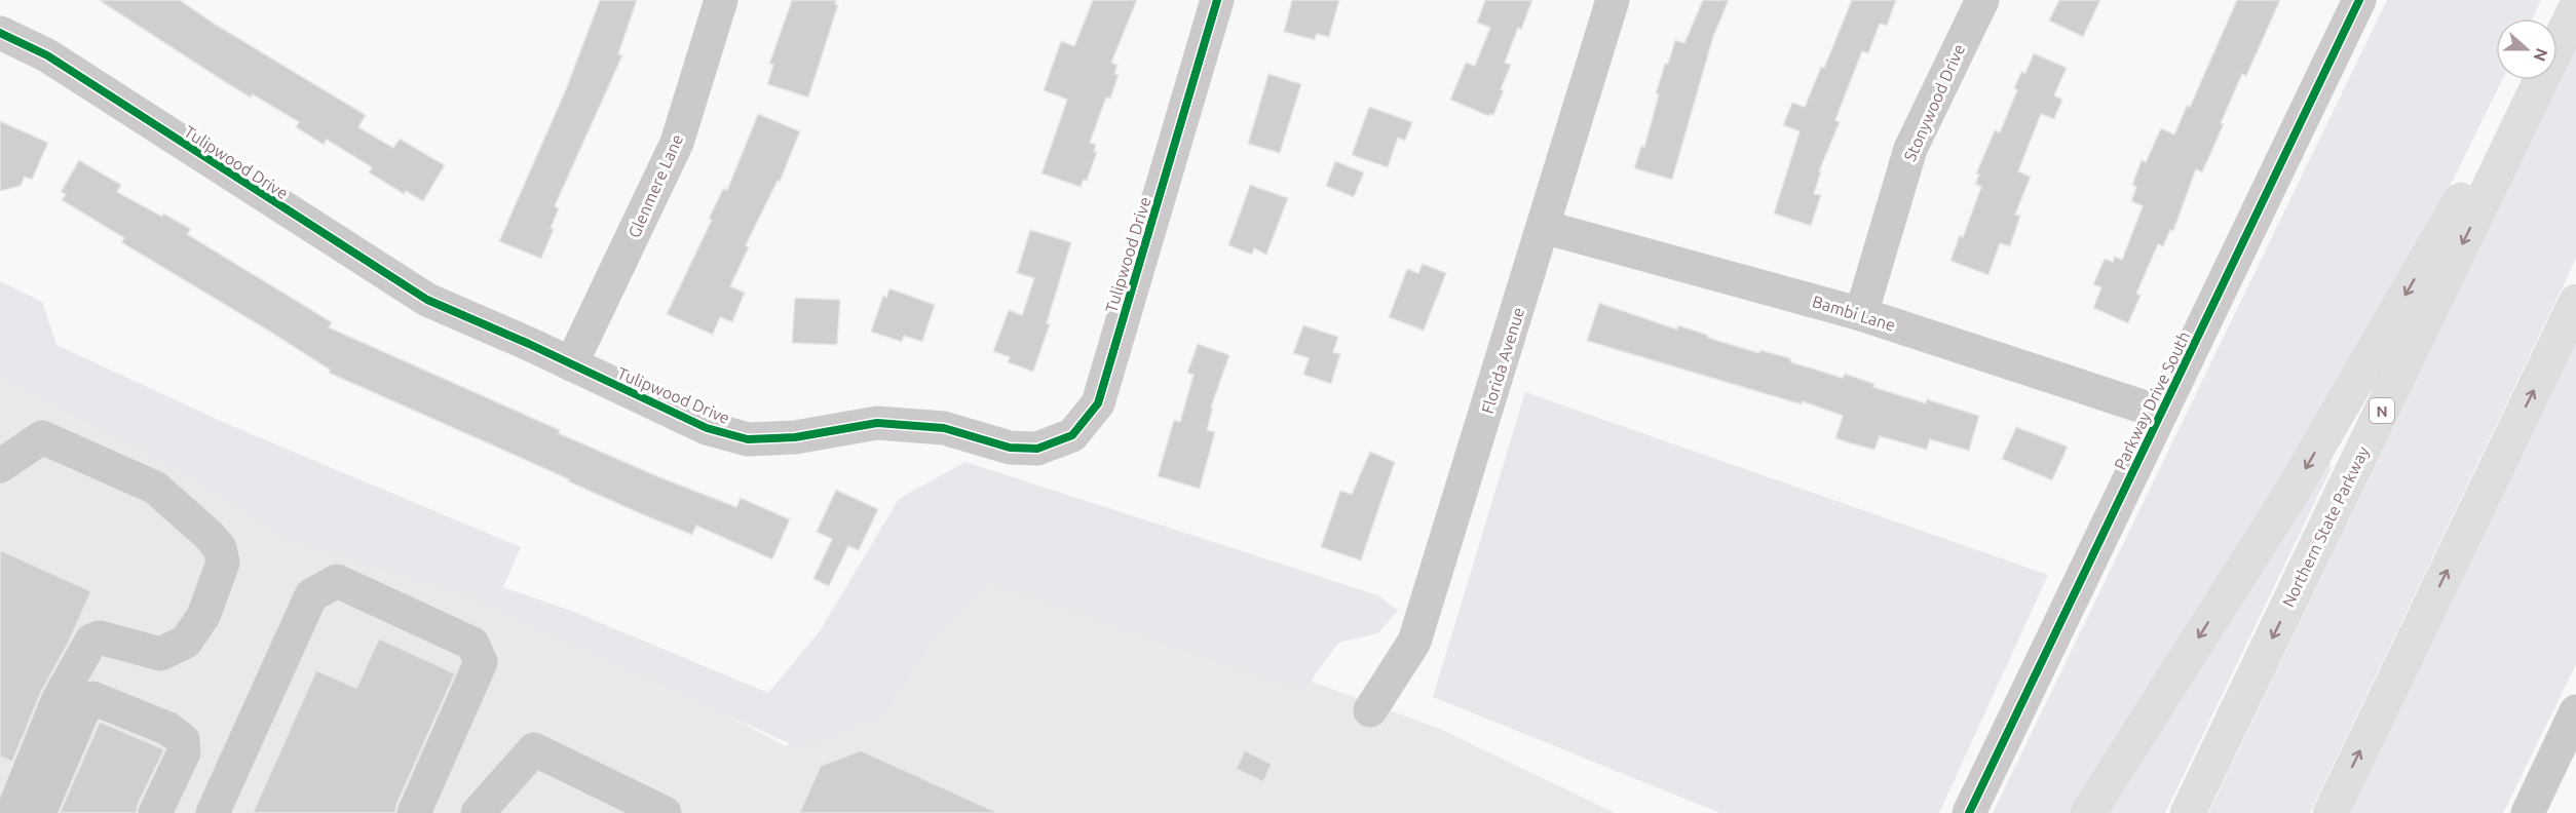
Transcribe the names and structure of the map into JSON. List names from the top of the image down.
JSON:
{
  "streets": {
    "highway": ["N", "Northern State Parkway"],
    "street": [
      "Stonywood Drive",
      "Tulipwood Drive",
      "Glenmere Lane",
      "Bambi Lane",
      "Florida Avenue",
      "Parkway Drive South"
    ]
  },
  "crossings": [
    ["Stonywood Drive", "Bambi Lane"],
    ["Tulipwood Drive", "Glenmere Lane"],
    ["Bambi Lane", "Florida Avenue"],
    ["Bambi Lane", "Parkway Drive South"]
  ],
  "north": "right"
}
